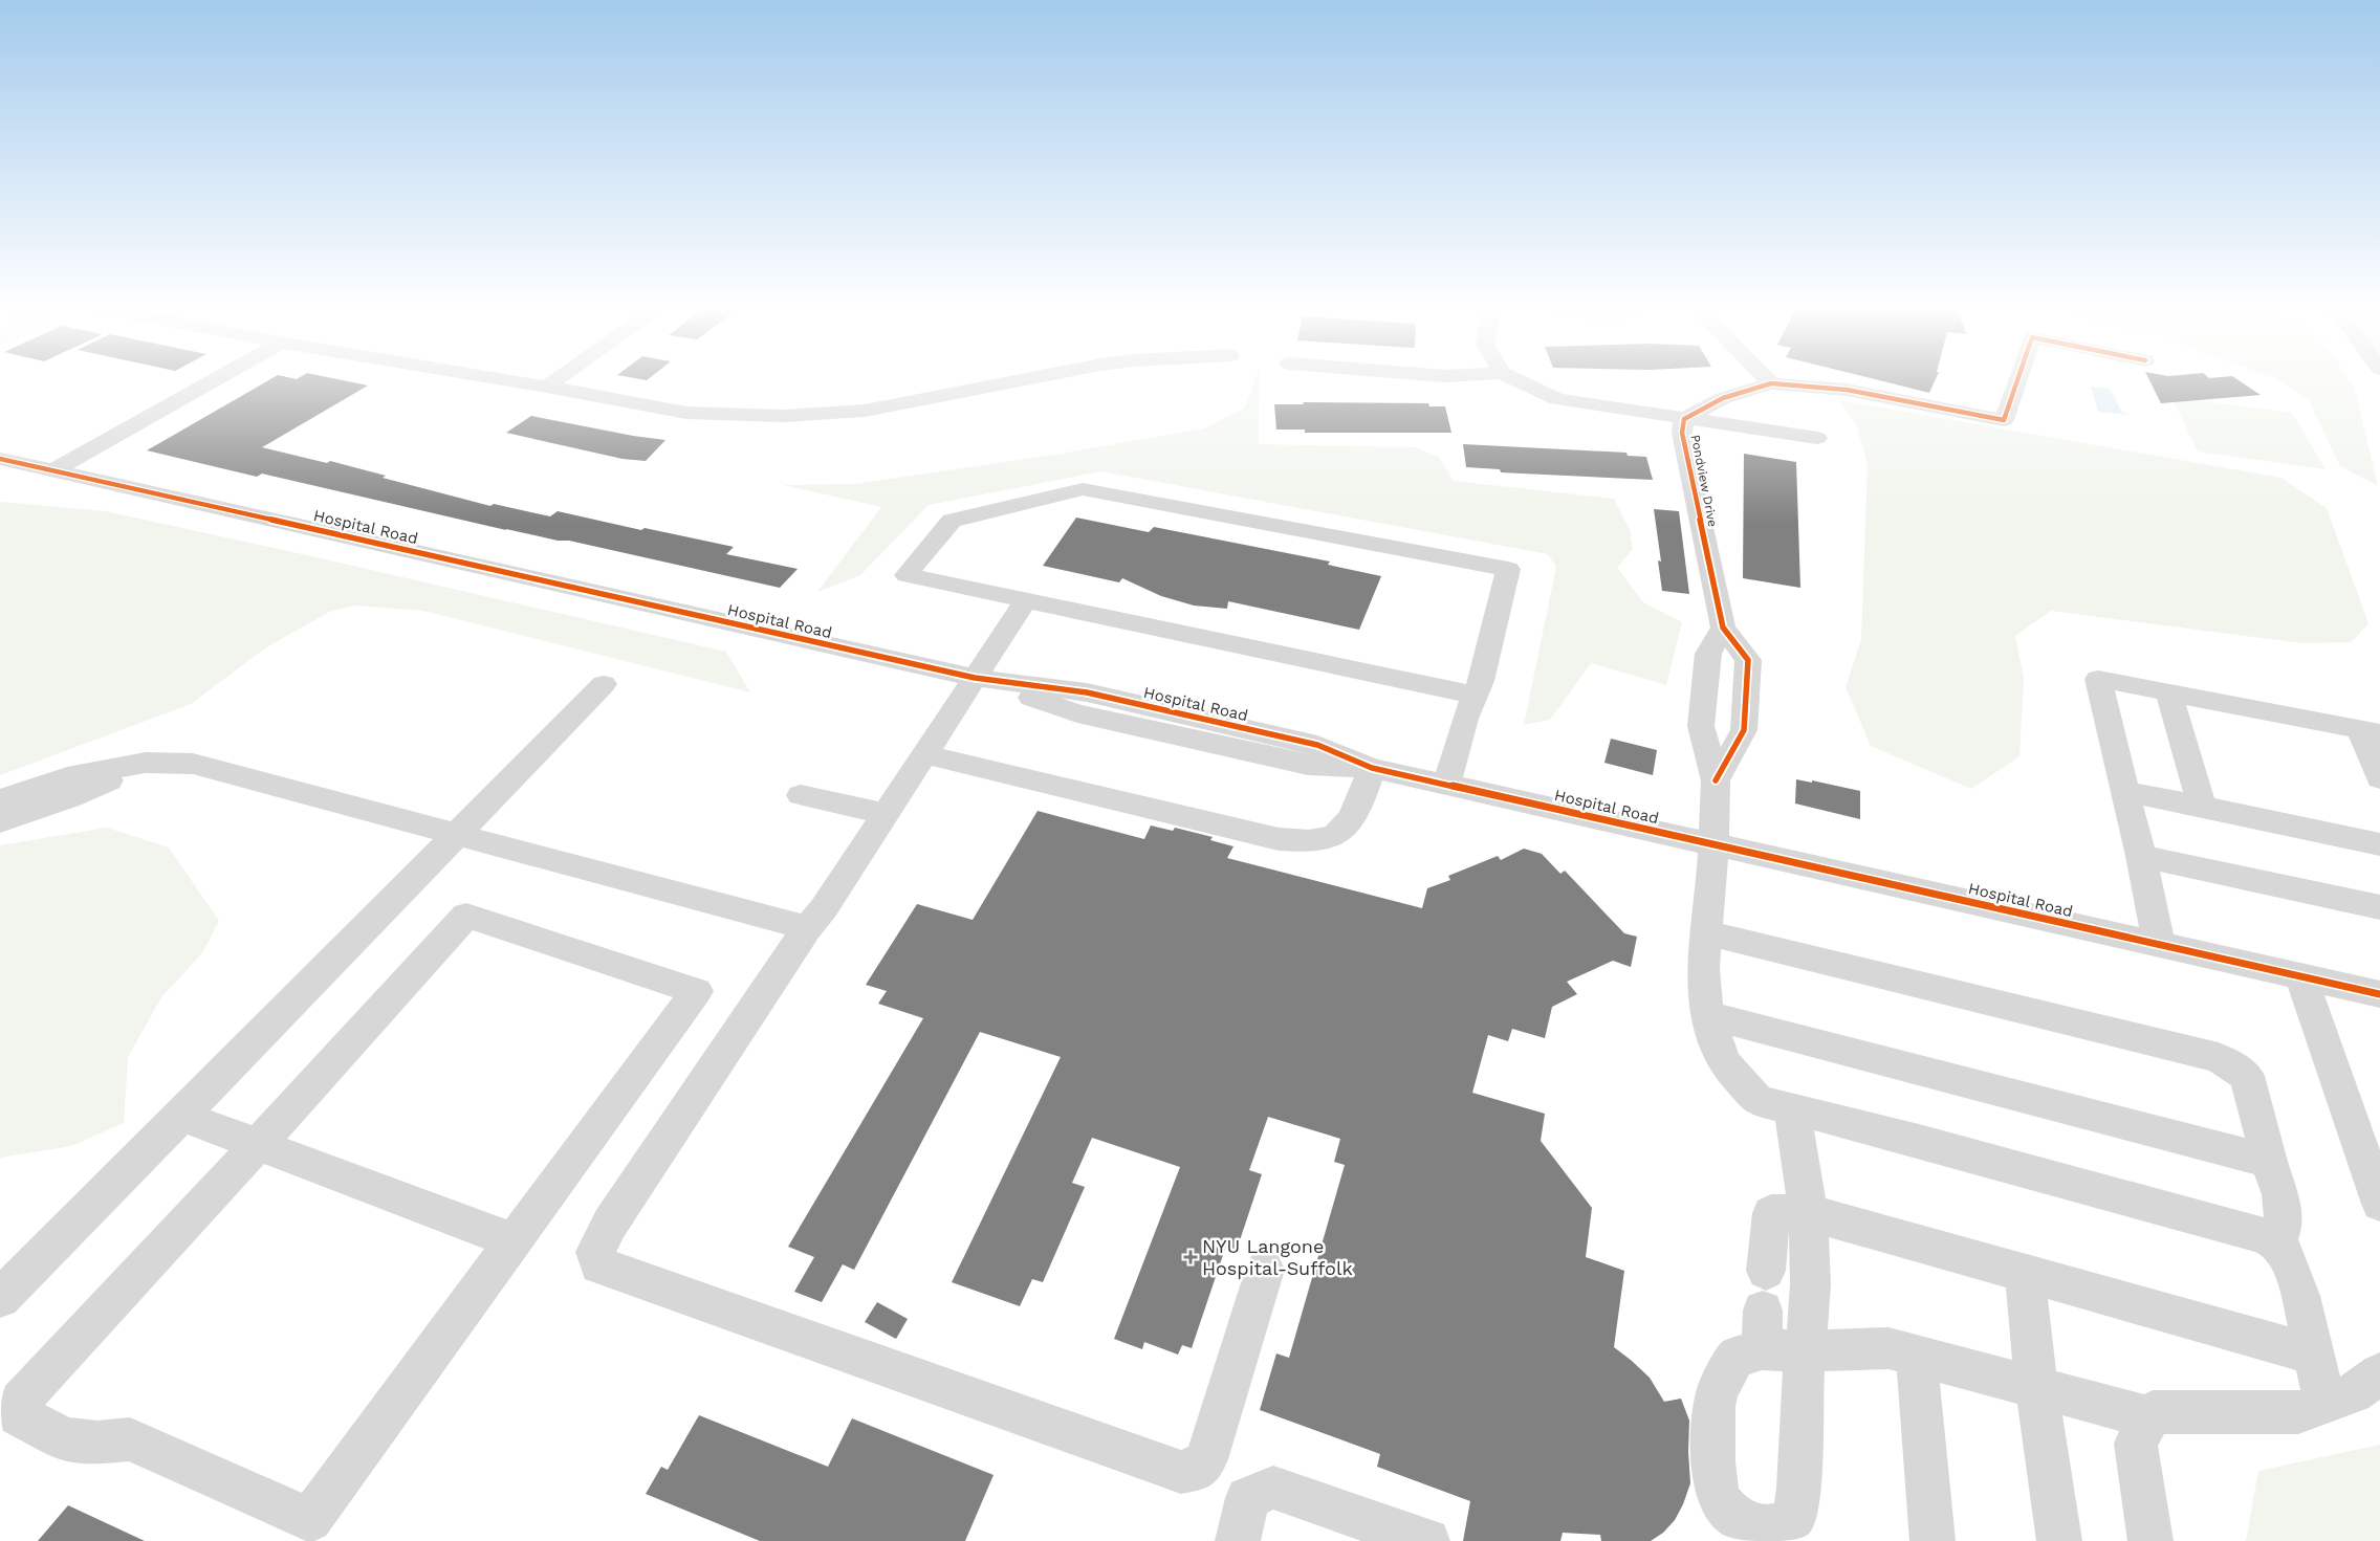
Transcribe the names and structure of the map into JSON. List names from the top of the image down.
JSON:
{
  "streets": {
    "street": ["Pondview Drive", "Hospital Road"]
  },
  "crossings": [
    ["Pondview Drive", "Hospital Road"]
  ],
  "places": {
    "health": ["NYU Langone Hospital-Suffolk"]
  }
}
